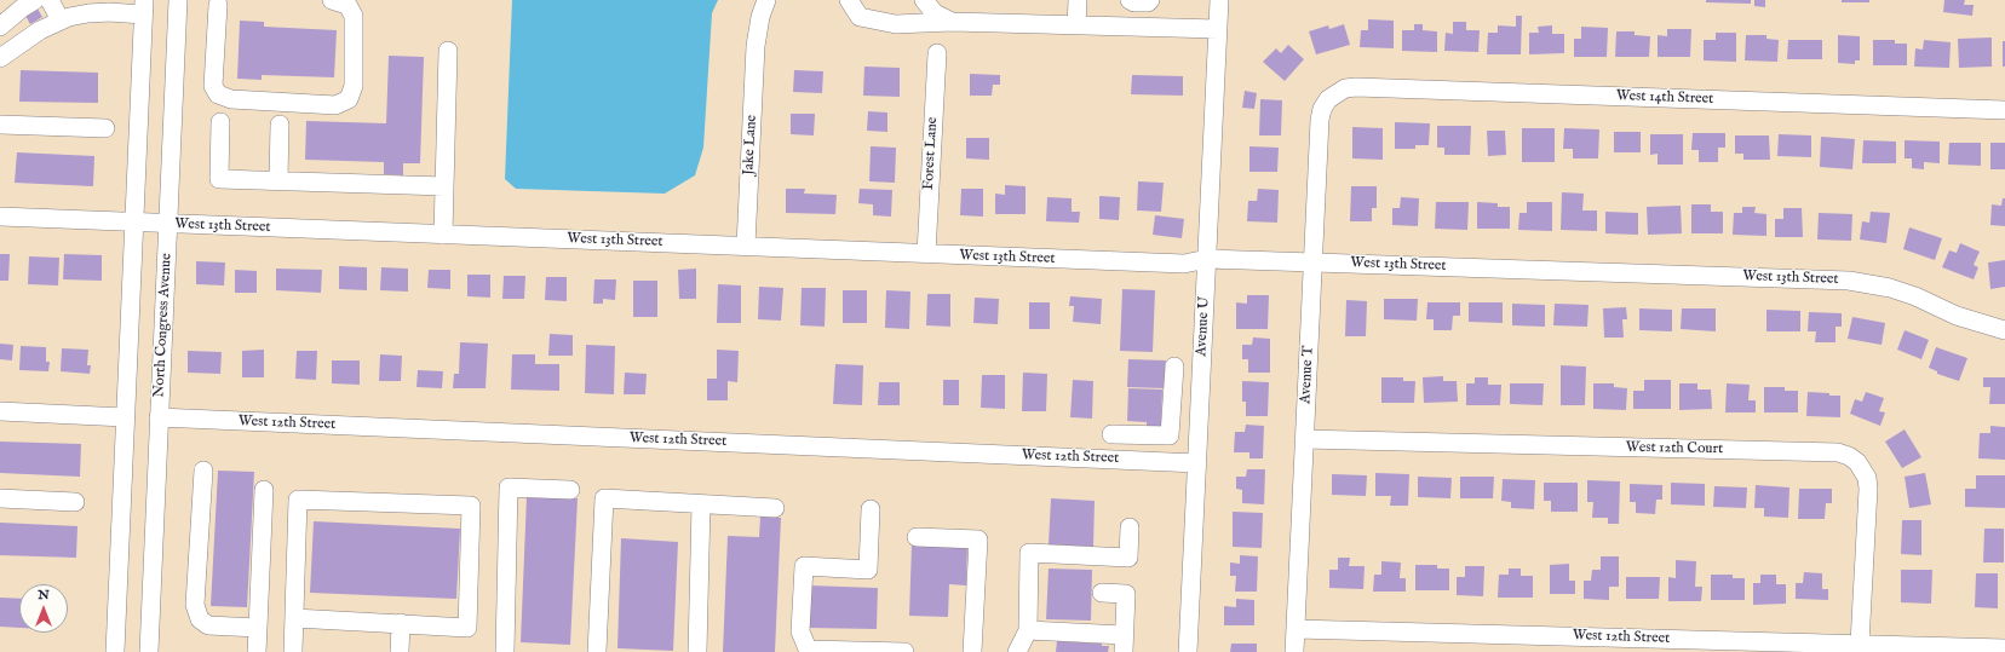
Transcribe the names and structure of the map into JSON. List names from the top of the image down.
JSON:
{
  "streets": {
    "street": [
      "West 14th Street",
      "Jake Lane",
      "Forest Lane",
      "West 13th Street",
      "North Congress Avenue",
      "Avenue U",
      "Avenue T",
      "West 12th Street",
      "West 12th Court"
    ]
  },
  "crossings": [
    ["West 14th Street", "Avenue T"],
    ["Jake Lane", "West 13th Street"],
    ["Forest Lane", "West 13th Street"],
    ["West 13th Street", "North Congress Avenue"],
    ["West 13th Street", "Avenue U"],
    ["West 13th Street", "Avenue T"],
    ["North Congress Avenue", "West 12th Street"],
    ["Avenue U", "West 12th Street"],
    ["Avenue T", "West 12th Street"],
    ["Avenue T", "West 12th Court"],
    ["West 12th Street", "West 12th Court"]
  ],
  "north": "top"
}
